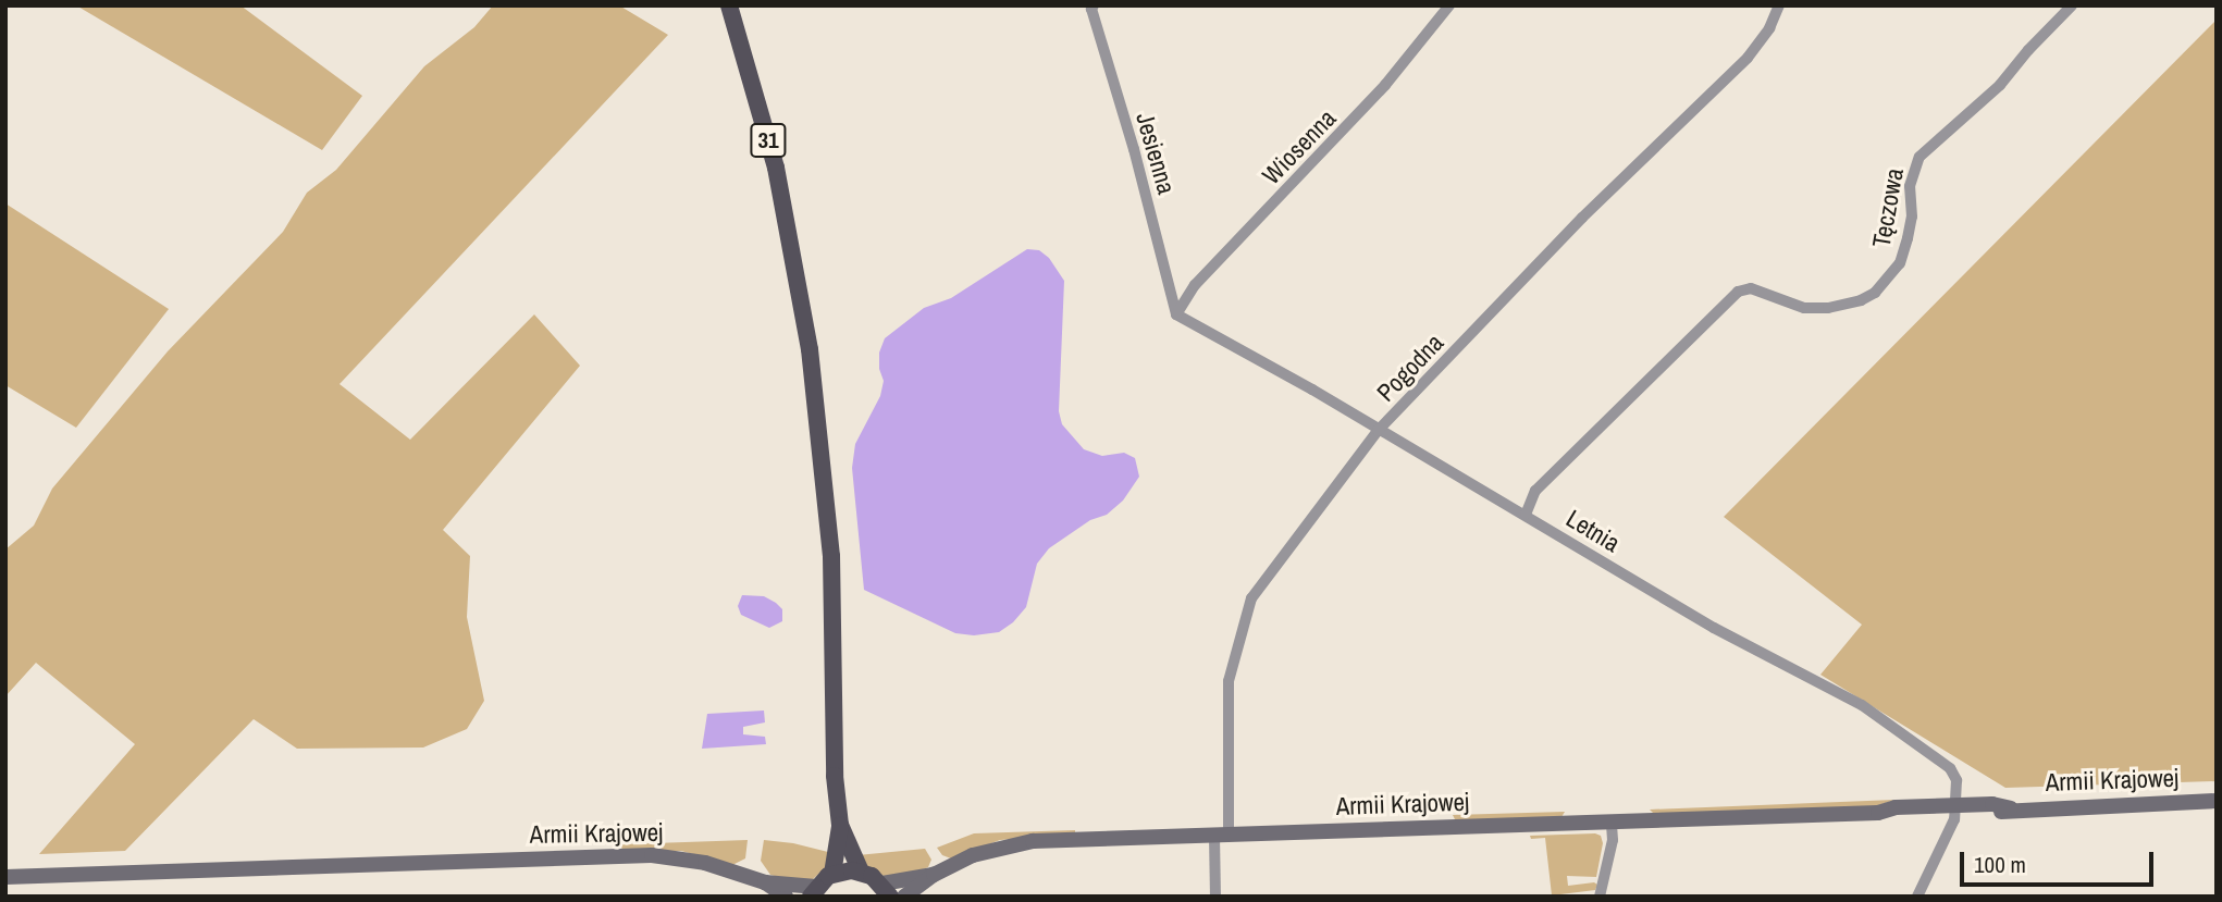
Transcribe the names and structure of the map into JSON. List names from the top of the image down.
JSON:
{
  "streets": {
    "main road": ["31"],
    "street": [
      "Wiosenna",
      "Jesienna",
      "Tęczowa",
      "Pogodna",
      "Letnia",
      "Armii Krajowej"
    ]
  },
  "crossings": [
    ["Wiosenna", "Jesienna"],
    ["Wiosenna", "Letnia"],
    ["Jesienna", "Letnia"],
    ["Tęczowa", "Letnia"],
    ["Pogodna", "Letnia"],
    ["Pogodna", "Armii Krajowej"],
    ["Letnia", "Armii Krajowej"]
  ],
  "scale_bar": "100 m"
}
